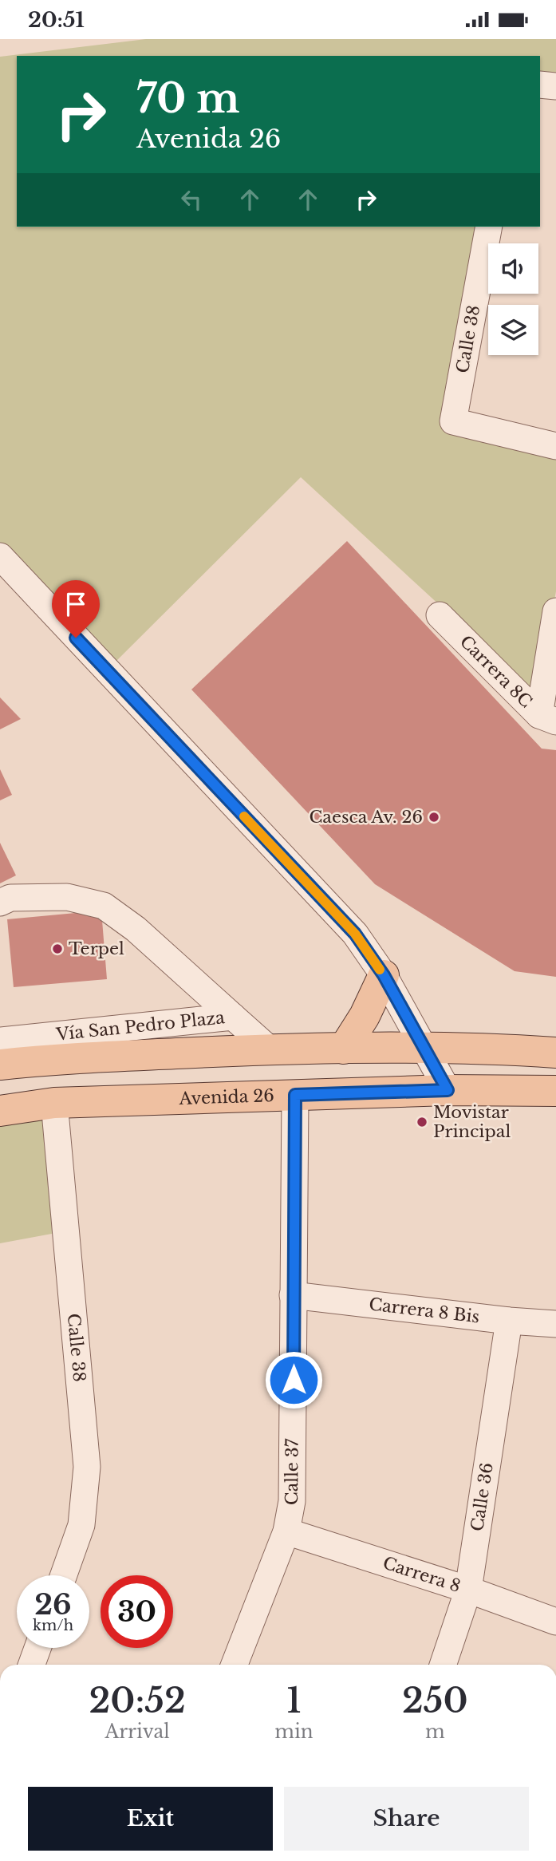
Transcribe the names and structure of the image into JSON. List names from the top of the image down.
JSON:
{
  "streets": {
    "main road": ["Avenida 26"],
    "street": [
      "Calle 38",
      "Carrera 8C",
      "Vía San Pedro Plaza",
      "Carrera 8 Bis",
      "Calle 37",
      "Calle 36",
      "Carrera 8"
    ]
  },
  "crossings": [
    ["Calle 38", "Avenida 26"],
    ["Avenida 26", "Calle 37"],
    ["Carrera 8 Bis", "Calle 37"],
    ["Carrera 8 Bis", "Calle 36"],
    ["Calle 37", "Carrera 8"],
    ["Calle 36", "Carrera 8"]
  ],
  "places": ["Caesca Av. 26", "Terpel", "Movistar Principal"],
  "page": {
    "status": "20:51",
    "turn": ["70 m", "Avenida 26"],
    "speed": "26 km/h",
    "limit": "30",
    "eta": [
      "20:52",
      "Arrival",
      "1",
      "min",
      "250",
      "m"
    ],
    "buttons": ["Exit", "Share"]
  }
}
